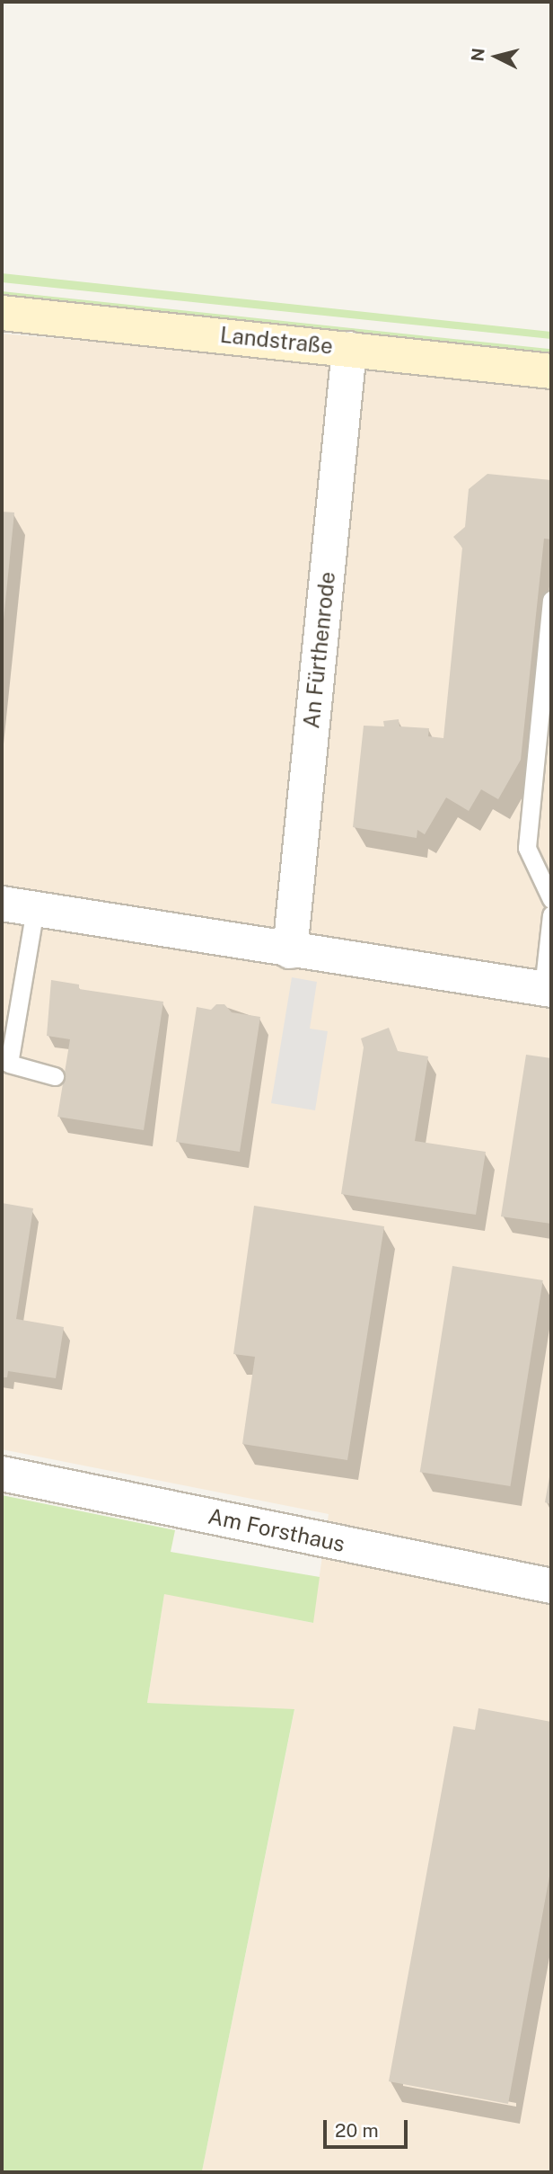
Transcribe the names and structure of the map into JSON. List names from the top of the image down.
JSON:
{
  "streets": {
    "street": ["Landstraße", "An Fürthenrode", "Am Forsthaus"]
  },
  "crossings": [
    ["Landstraße", "An Fürthenrode"]
  ],
  "scale_bar": "20 m",
  "north": "left"
}
